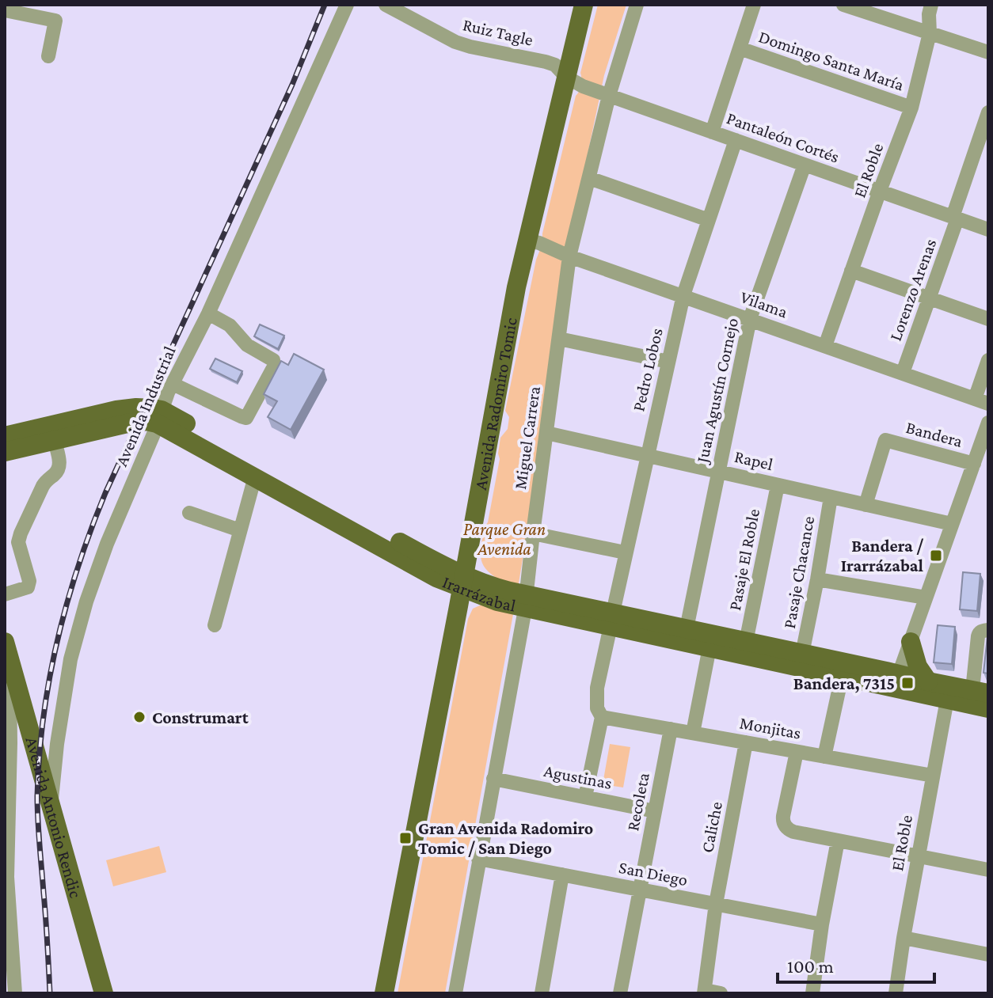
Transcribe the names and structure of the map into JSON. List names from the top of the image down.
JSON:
{
  "streets": {
    "main road": ["Avenida Radomiro Tomic", "Irarrázabal", "Avenida Antonio Rendic"],
    "street": [
      "Ruiz Tagle",
      "Domingo Santa María",
      "Pantaleón Cortés",
      "El Roble",
      "Lorenzo Arenas",
      "Vilama",
      "Pedro Lobos",
      "Juan Agustín Cornejo",
      "Avenida Industrial",
      "Bandera",
      "Miguel Carrera",
      "Rapel",
      "Pasaje El Roble",
      "Pasaje Chacance",
      "Monjitas",
      "Agustinas",
      "Recoleta",
      "Caliche",
      "San Diego"
    ]
  },
  "crossings": [
    ["Ruiz Tagle", "Pantaleón Cortés"],
    ["Ruiz Tagle", "Avenida Radomiro Tomic"],
    ["Domingo Santa María", "El Roble"],
    ["Pantaleón Cortés", "El Roble"],
    ["Pantaleón Cortés", "Lorenzo Arenas"],
    ["Pantaleón Cortés", "Pedro Lobos"],
    ["Pantaleón Cortés", "Juan Agustín Cornejo"],
    ["Pantaleón Cortés", "Avenida Radomiro Tomic"],
    ["Pantaleón Cortés", "Miguel Carrera"],
    ["El Roble", "Vilama"],
    ["El Roble", "Irarrázabal"],
    ["El Roble", "Monjitas"],
    ["Lorenzo Arenas", "Vilama"],
    ["Vilama", "Pedro Lobos"],
    ["Vilama", "Juan Agustín Cornejo"],
    ["Vilama", "Avenida Radomiro Tomic"],
    ["Vilama", "Miguel Carrera"],
    ["Pedro Lobos", "Rapel"],
    ["Pedro Lobos", "Irarrázabal"],
    ["Pedro Lobos", "Monjitas"],
    ["Juan Agustín Cornejo", "Rapel"],
    ["Juan Agustín Cornejo", "Irarrázabal"],
    ["Avenida Radomiro Tomic", "Irarrázabal"],
    ["Avenida Industrial", "Irarrázabal"],
    ["Avenida Industrial", "Avenida Antonio Rendic"],
    ["Bandera", "Rapel"],
    ["Bandera", "Irarrázabal"],
    ["Miguel Carrera", "Rapel"],
    ["Miguel Carrera", "Irarrázabal"],
    ["Miguel Carrera", "Agustinas"],
    ["Miguel Carrera", "San Diego"],
    ["Rapel", "Pasaje El Roble"],
    ["Rapel", "Pasaje Chacance"],
    ["Pasaje El Roble", "Irarrázabal"],
    ["Pasaje Chacance", "Irarrázabal"],
    ["Monjitas", "Recoleta"],
    ["Monjitas", "Caliche"],
    ["Agustinas", "Recoleta"],
    ["Recoleta", "San Diego"],
    ["Caliche", "San Diego"]
  ],
  "parks": ["Parque Gran Avenida"],
  "places": {
    "transit": ["Bandera / Irarrázabal", "Bandera, 7315", "Gran Avenida Radomiro Tomic / San Diego"],
    "other": ["Construmart"]
  },
  "scale_bar": "100 m"
}
